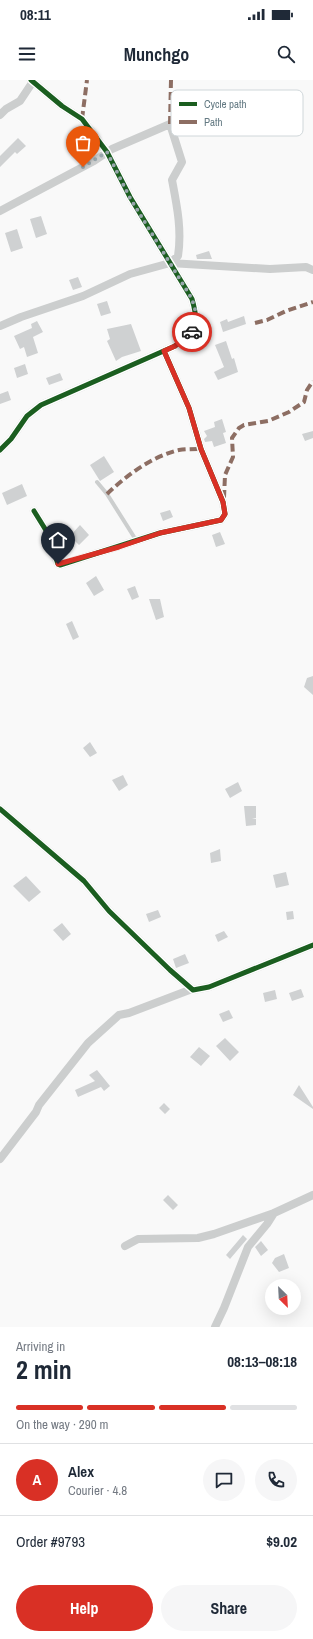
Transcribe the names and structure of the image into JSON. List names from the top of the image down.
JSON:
{
  "legend": ["Cycle path", "Path"],
  "north": "bottom right",
  "page": {
    "status": "08:11",
    "header": "Munchgo",
    "heading": ["2 min", "Arriving in", "08:13–08:18"],
    "panel": [
      "Alex",
      "Courier · 4.8",
      "Order #9793",
      "$9.02"
    ],
    "bar": "On the way · 290 m",
    "round": "A",
    "buttons": ["Help", "Share"]
  }
}
